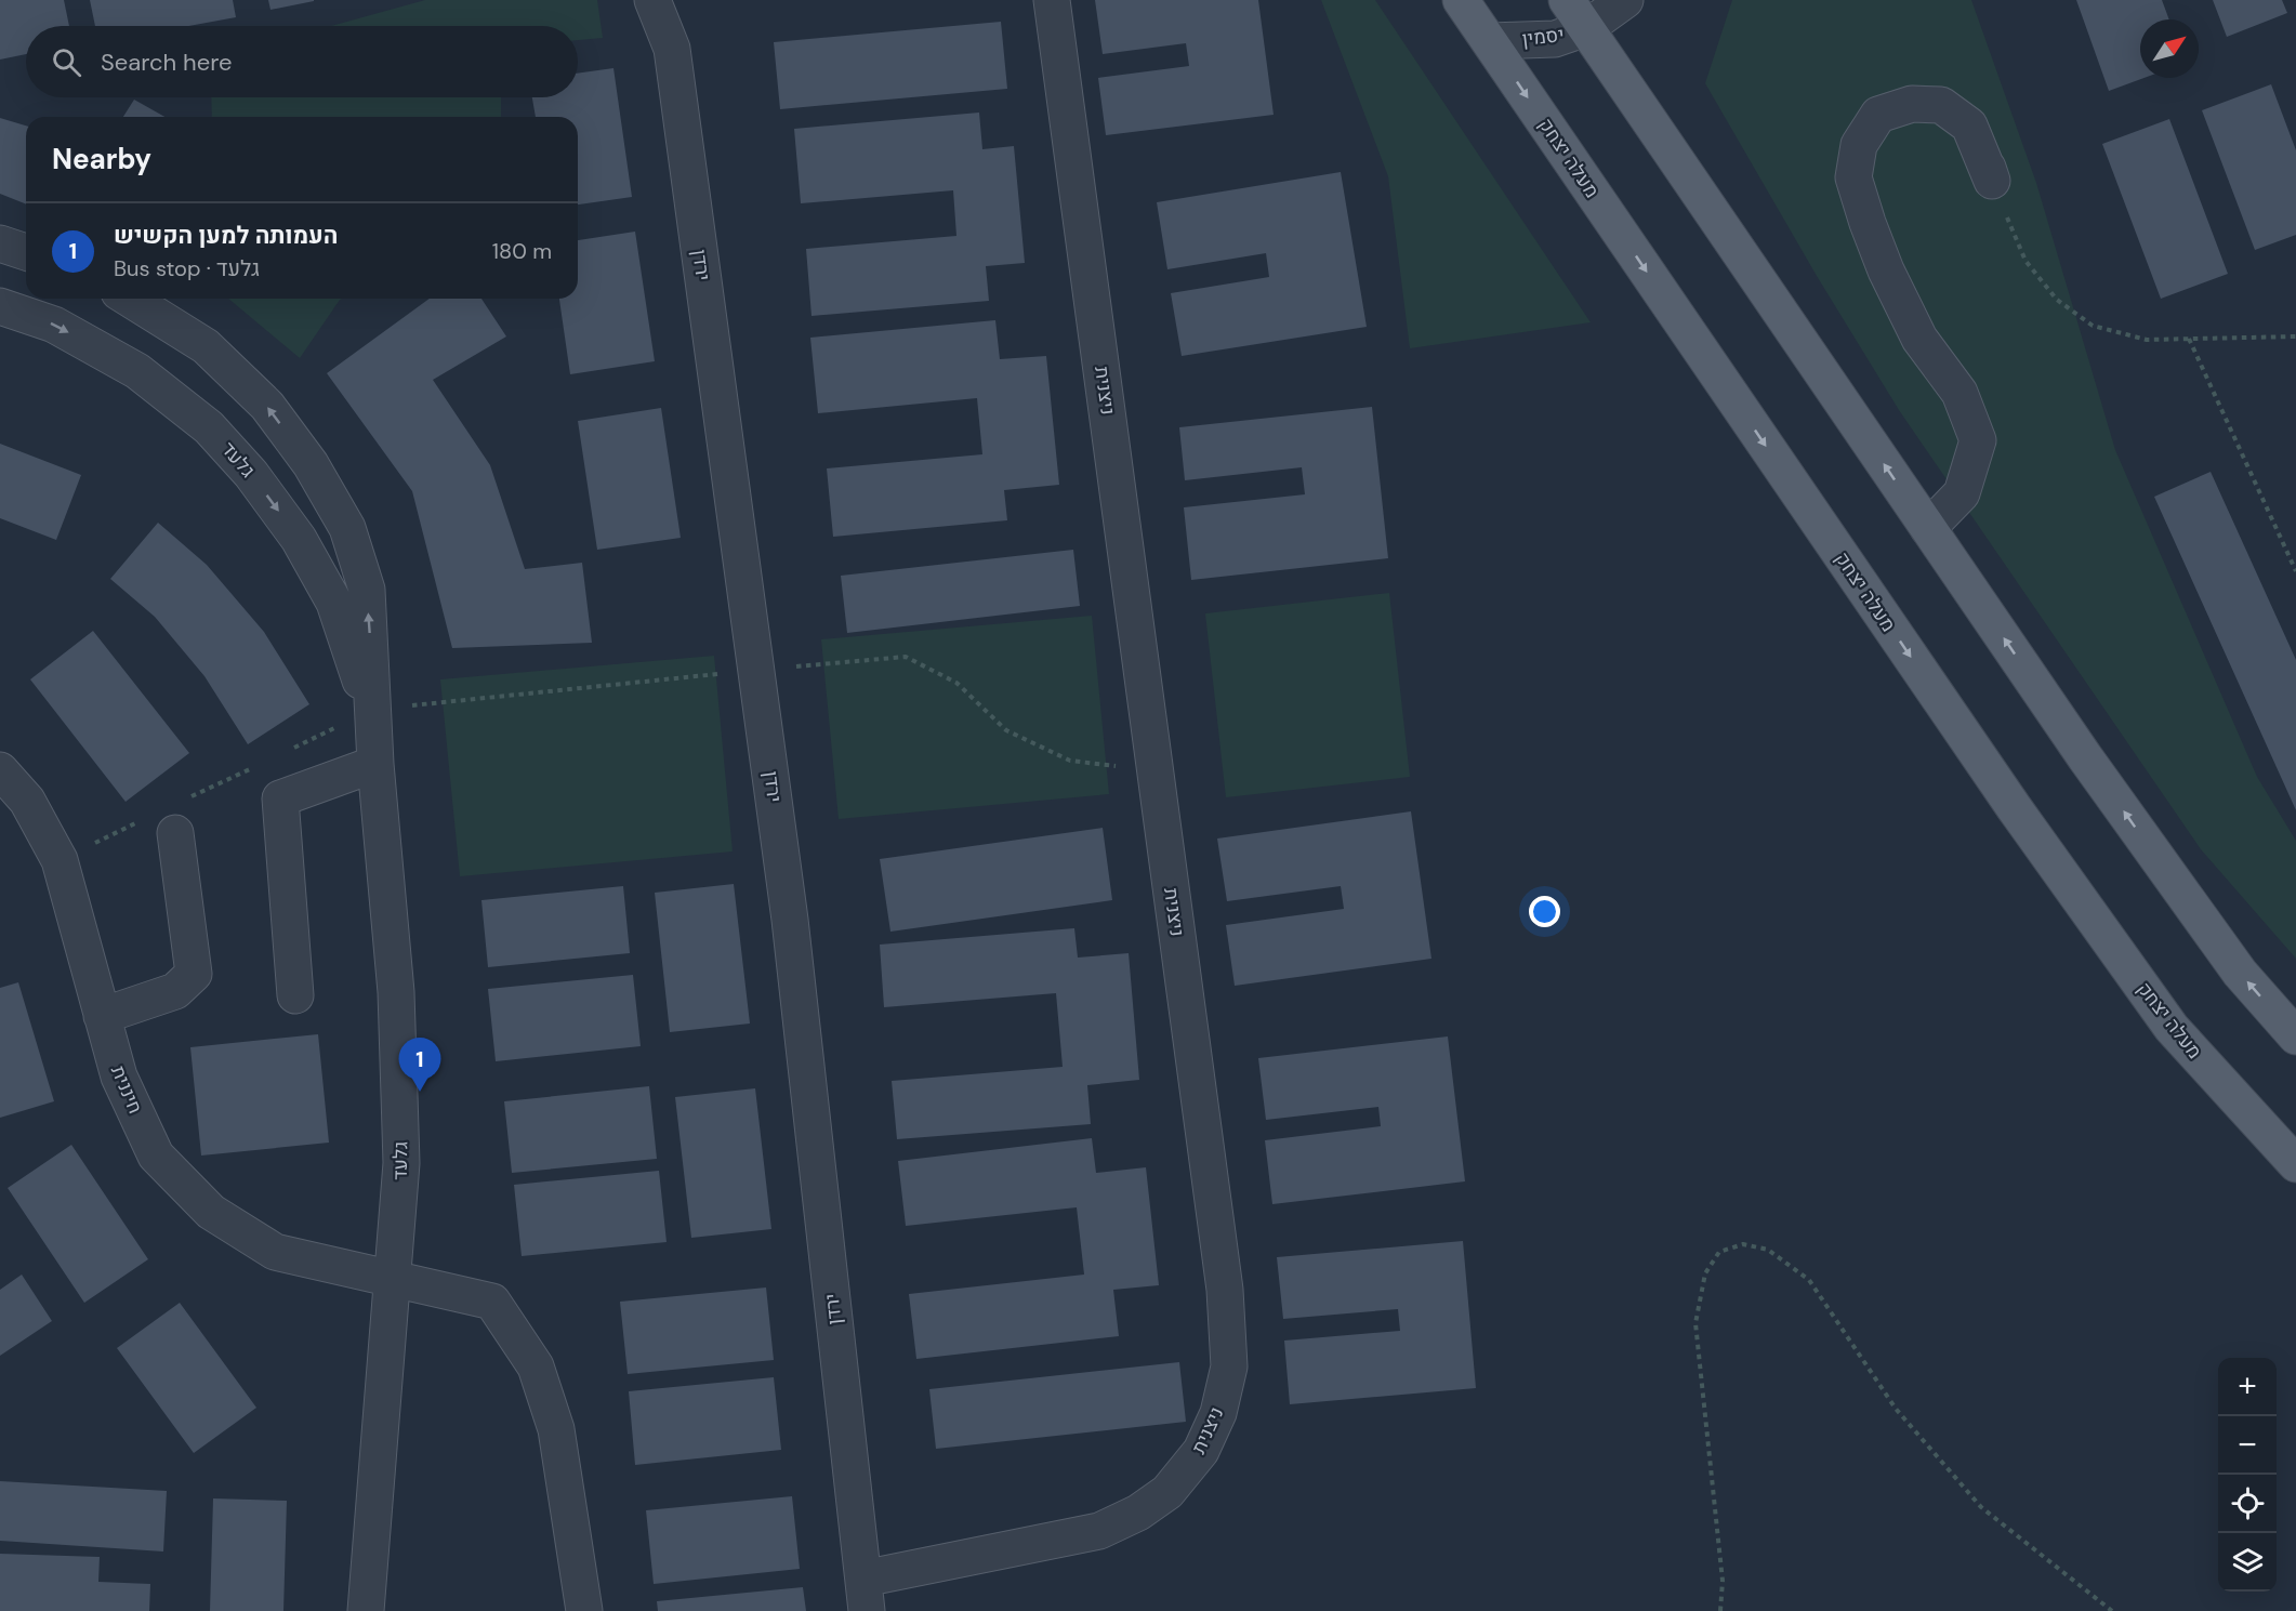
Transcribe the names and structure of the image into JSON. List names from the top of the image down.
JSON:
{
  "streets": {
    "main road": ["מעלה יצחק"],
    "street": [
      "יסמין",
      "ירדן",
      "ניצנית",
      "גלעד",
      "חיננית"
    ]
  },
  "crossings": [
    ["יסמין", "מעלה יצחק"],
    ["ירדן", "ניצנית"],
    ["גלעד", "חיננית"]
  ],
  "north": "top right",
  "page": {
    "search": "Search here",
    "heading": "Nearby",
    "list": [
      {
        "mark": "1",
        "name": "העמותה למען הקשיש",
        "note": "Bus stop · גלעד",
        "value": "180 m"
      }
    ],
    "pins": "1",
    "map_buttons": ["+", "−"]
  }
}
